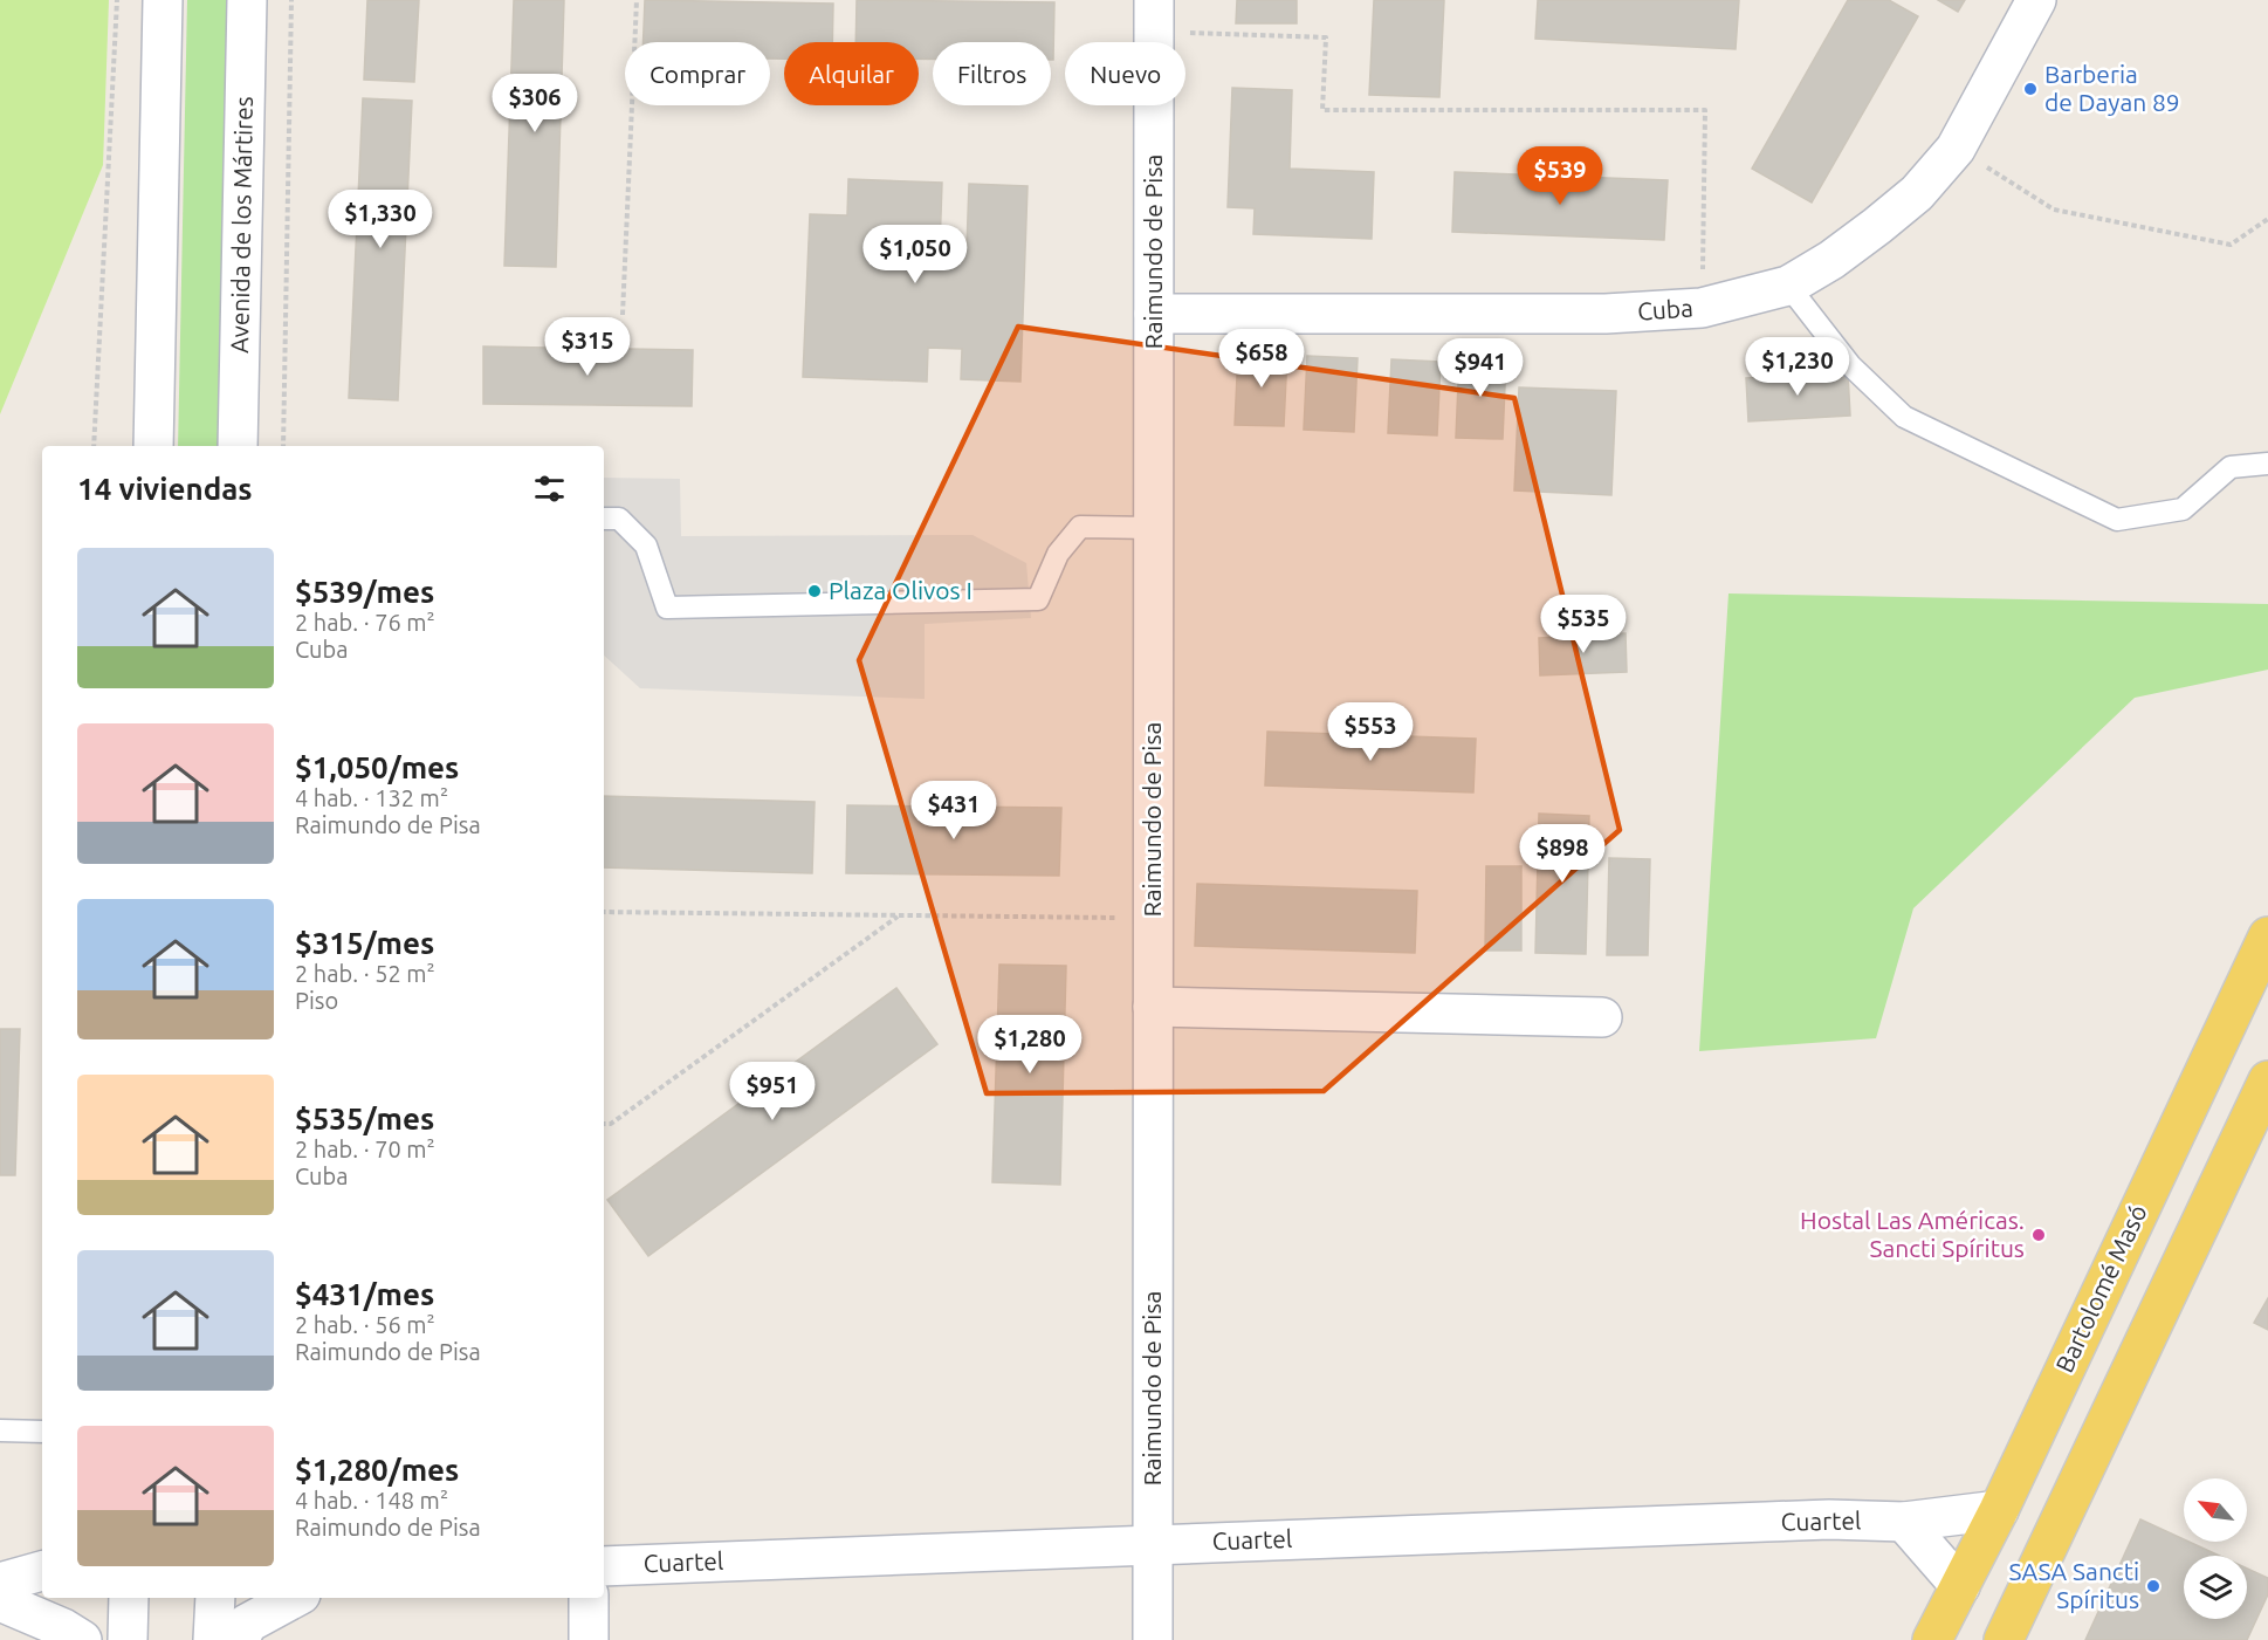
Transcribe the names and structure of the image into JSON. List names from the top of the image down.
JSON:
{
  "streets": {
    "main road": ["Bartolomé Masó"],
    "street": [
      "Avenida de los Mártires",
      "Raimundo de Pisa",
      "Cuba",
      "Cuartel"
    ]
  },
  "crossings": [
    ["Raimundo de Pisa", "Cuba"],
    ["Raimundo de Pisa", "Cuartel"],
    ["Bartolomé Masó", "Cuartel"]
  ],
  "places": [
    "Barberia de Dayan 89",
    "Plaza Olivos I",
    "Hostal Las Américas. Sancti Spíritus",
    "SASA Sancti Spíritus"
  ],
  "north": "top left",
  "page": {
    "chip": [
      "Comprar",
      "Alquilar",
      "Filtros",
      "Nuevo"
    ],
    "price": [
      "$306",
      "$539",
      "$1,330",
      "$1,050",
      "$315",
      "$658",
      "$1,230",
      "$941",
      "$535",
      "$553",
      "$431",
      "$898",
      "$1,280",
      "$951"
    ],
    "heading": "14 viviendas",
    "list": [
      {
        "name": "$539/mes",
        "note": "2 hab. · 76 m² · Cuba"
      },
      {
        "name": "$1,050/mes",
        "note": "4 hab. · 132 m² · Raimundo de Pisa"
      },
      {
        "name": "$315/mes",
        "note": "2 hab. · 52 m² · Piso"
      },
      {
        "name": "$535/mes",
        "note": "2 hab. · 70 m² · Cuba"
      },
      {
        "name": "$431/mes",
        "note": "2 hab. · 56 m² · Raimundo de Pisa"
      },
      {
        "name": "$1,280/mes",
        "note": "4 hab. · 148 m² · Raimundo de Pisa"
      }
    ]
  }
}
